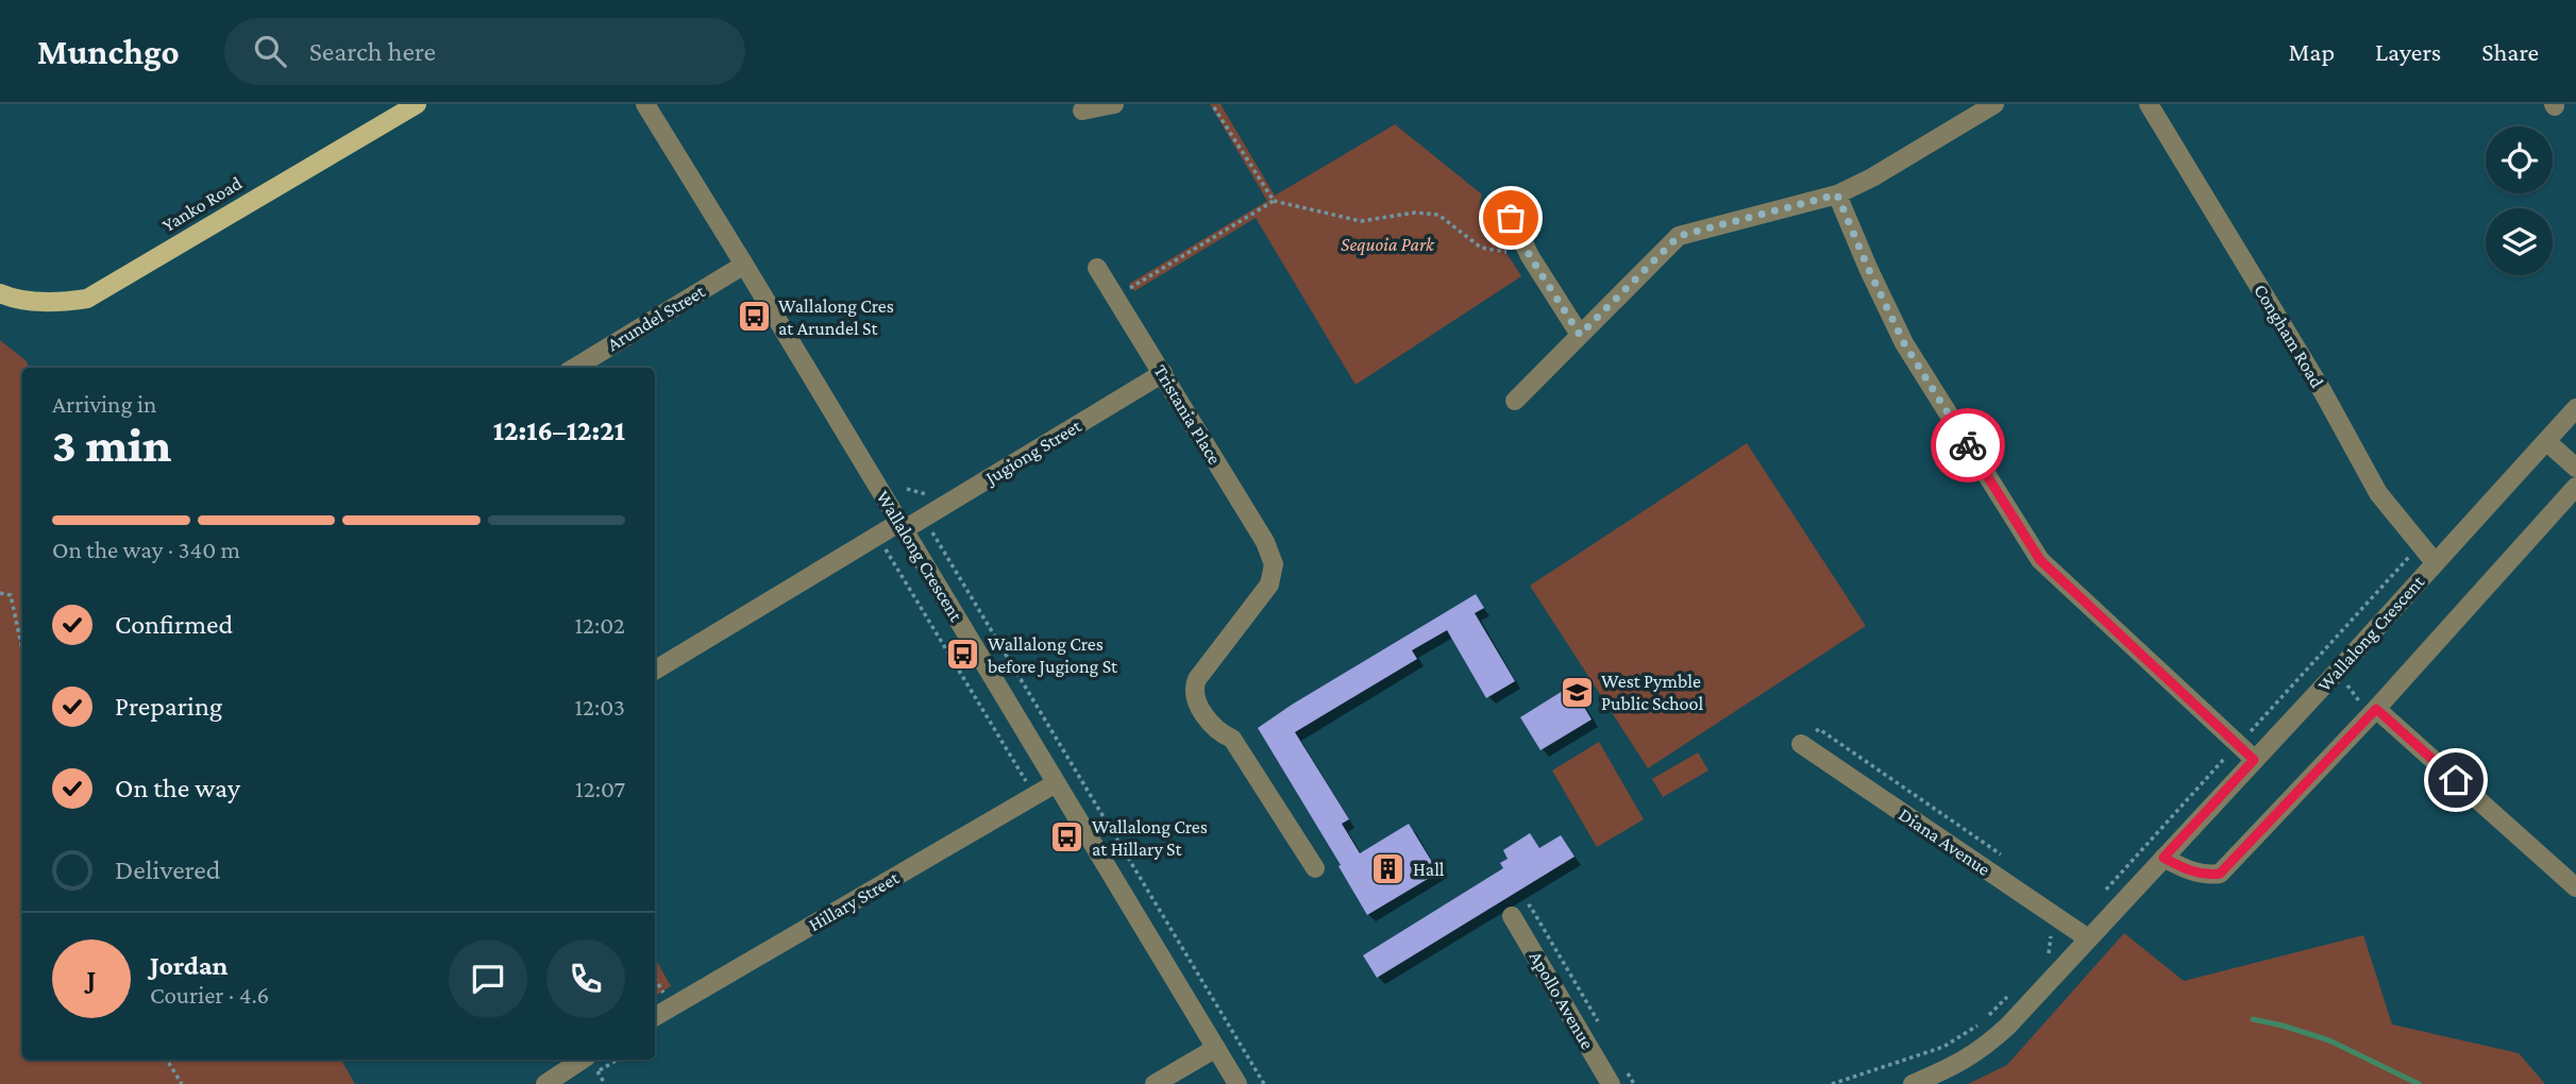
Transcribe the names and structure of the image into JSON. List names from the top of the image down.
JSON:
{
  "streets": {
    "main road": ["Yanko Road"],
    "street": [
      "Arundel Street",
      "Congham Road",
      "Tristania Place",
      "Jugiong Street",
      "Wallalong Crescent",
      "Diana Avenue",
      "Hillary Street",
      "Apollo Avenue"
    ]
  },
  "crossings": [
    ["Arundel Street", "Wallalong Crescent"],
    ["Congham Road", "Wallalong Crescent"],
    ["Tristania Place", "Jugiong Street"],
    ["Jugiong Street", "Wallalong Crescent"],
    ["Wallalong Crescent", "Diana Avenue"],
    ["Wallalong Crescent", "Hillary Street"]
  ],
  "parks": ["Sequoia Park"],
  "places": {
    "bus stop": ["Wallalong Cres at Arundel St", "Wallalong Cres before Jugiong St", "Wallalong Cres at Hillary St"],
    "school or university": ["West Pymble Public School"],
    "building": ["Hall"]
  },
  "page": {
    "header": "Munchgo",
    "search": "Search here",
    "nav": ["Map", "Layers", "Share"],
    "heading": ["3 min", "Arriving in", "12:16–12:21"],
    "panel": ["Jordan", "Courier · 4.6"],
    "bar": "On the way · 340 m",
    "list": [
      ["Confirmed", "12:02"],
      ["Preparing", "12:03"],
      ["On the way", "12:07"],
      "Delivered"
    ],
    "round": "J"
  }
}
